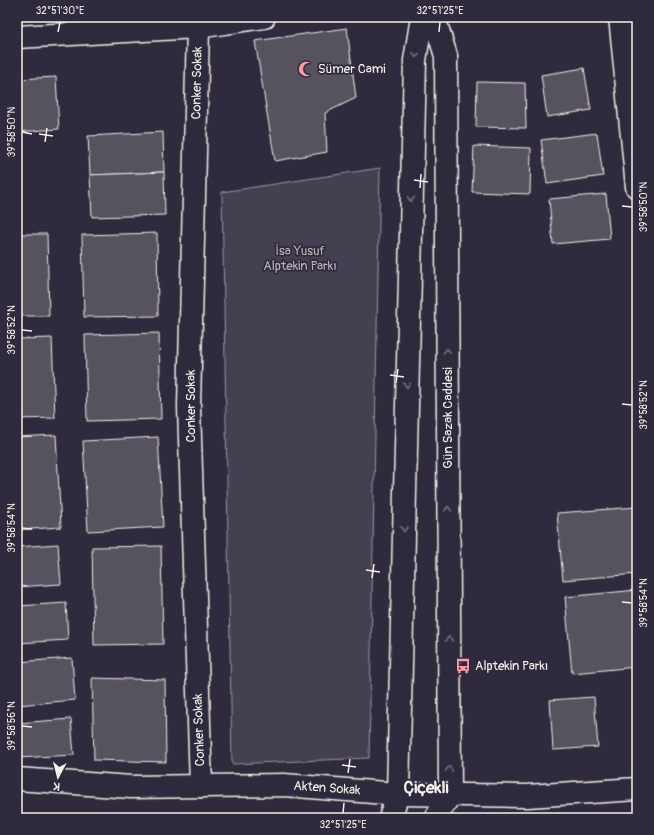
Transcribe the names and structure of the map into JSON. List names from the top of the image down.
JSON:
{
  "streets": {
    "street": ["Conker Sokak", "Gün Sazak Caddesi", "Akten Sokak"]
  },
  "crossings": [
    ["Conker Sokak", "Akten Sokak"],
    ["Gün Sazak Caddesi", "Akten Sokak"]
  ],
  "districts": ["Çiçekli"],
  "parks": ["İsa Yusuf Alptekin Parkı"],
  "places": {
    "mosque": ["Sümer Cami"],
    "bus stop": ["Alptekin Parkı"]
  },
  "north": "bottom",
  "coordinates": [
    "32°51'30\"E",
    "32°51'25\"E",
    "39°58'50\"N",
    "39°58'52\"N",
    "39°58'54\"N",
    "39°58'56\"N"
  ]
}
